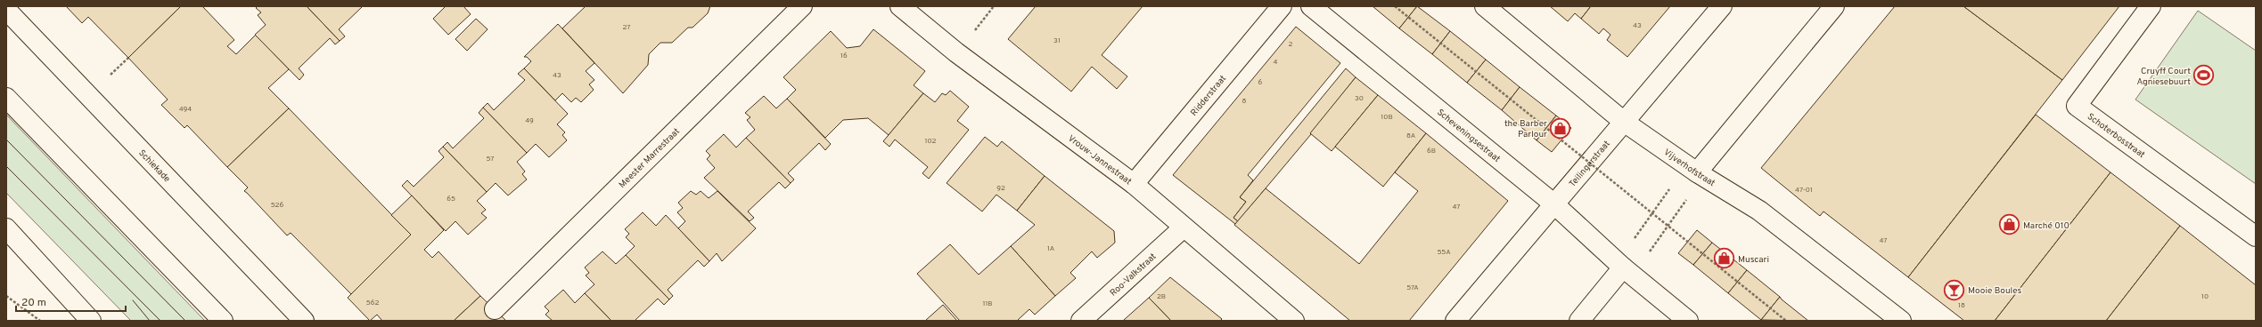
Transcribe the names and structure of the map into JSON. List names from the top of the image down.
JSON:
{
  "streets": {
    "street": [
      "Ridderstraat",
      "Scheveningsestraat",
      "Schoterbosstraat",
      "Meester Marrestraat",
      "Vrouw-Jannestraat",
      "Teilingerstraat",
      "Schiekade",
      "Vijverhofstraat",
      "Roo-Valkstraat"
    ]
  },
  "crossings": [
    ["Ridderstraat", "Vrouw-Jannestraat"],
    ["Scheveningsestraat", "Teilingerstraat"],
    ["Vrouw-Jannestraat", "Roo-Valkstraat"],
    ["Teilingerstraat", "Vijverhofstraat"]
  ],
  "places": {
    "sports": ["Cruyff Court Agniesebuurt"],
    "shop": ["the Barber Parlour", "Marché 010", "Muscari"],
    "bar": ["Mooie Boules"]
  },
  "house_numbers": [
    "43",
    "27",
    "31",
    "2",
    "16",
    "4",
    "43",
    "6",
    "30",
    "8",
    "494",
    "10B",
    "49",
    "8A",
    "102",
    "6B",
    "57",
    "92",
    "47-01",
    "65",
    "526",
    "47",
    "47",
    "1A",
    "55A",
    "57A",
    "2B",
    "10",
    "562",
    "11B",
    "18"
  ],
  "scale_bar": "20 m"
}
